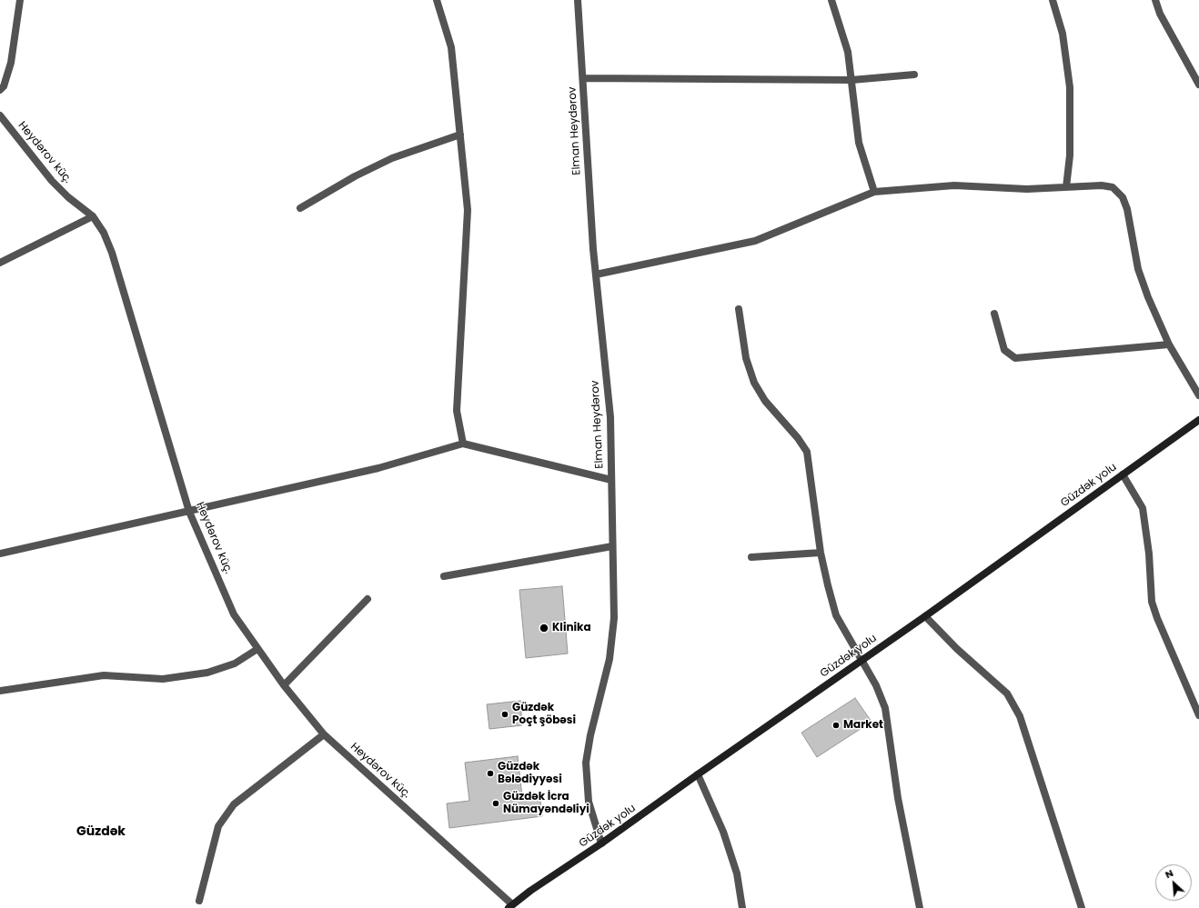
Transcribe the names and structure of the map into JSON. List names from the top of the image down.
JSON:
{
  "streets": {
    "street": ["Elman Heydərov", "Heydərov küç.", "Güzdək yolu"]
  },
  "crossings": [
    ["Elman Heydərov", "Güzdək yolu"],
    ["Heydərov küç.", "Güzdək yolu"]
  ],
  "districts": ["Güzdək"],
  "places": [
    "Klinika",
    "Güzdək Poçt şöbəsi",
    "Market",
    "Güzdək Bələdiyyəsi",
    "Güzdək İcra Nümayəndəliyi"
  ],
  "north": "top left"
}
